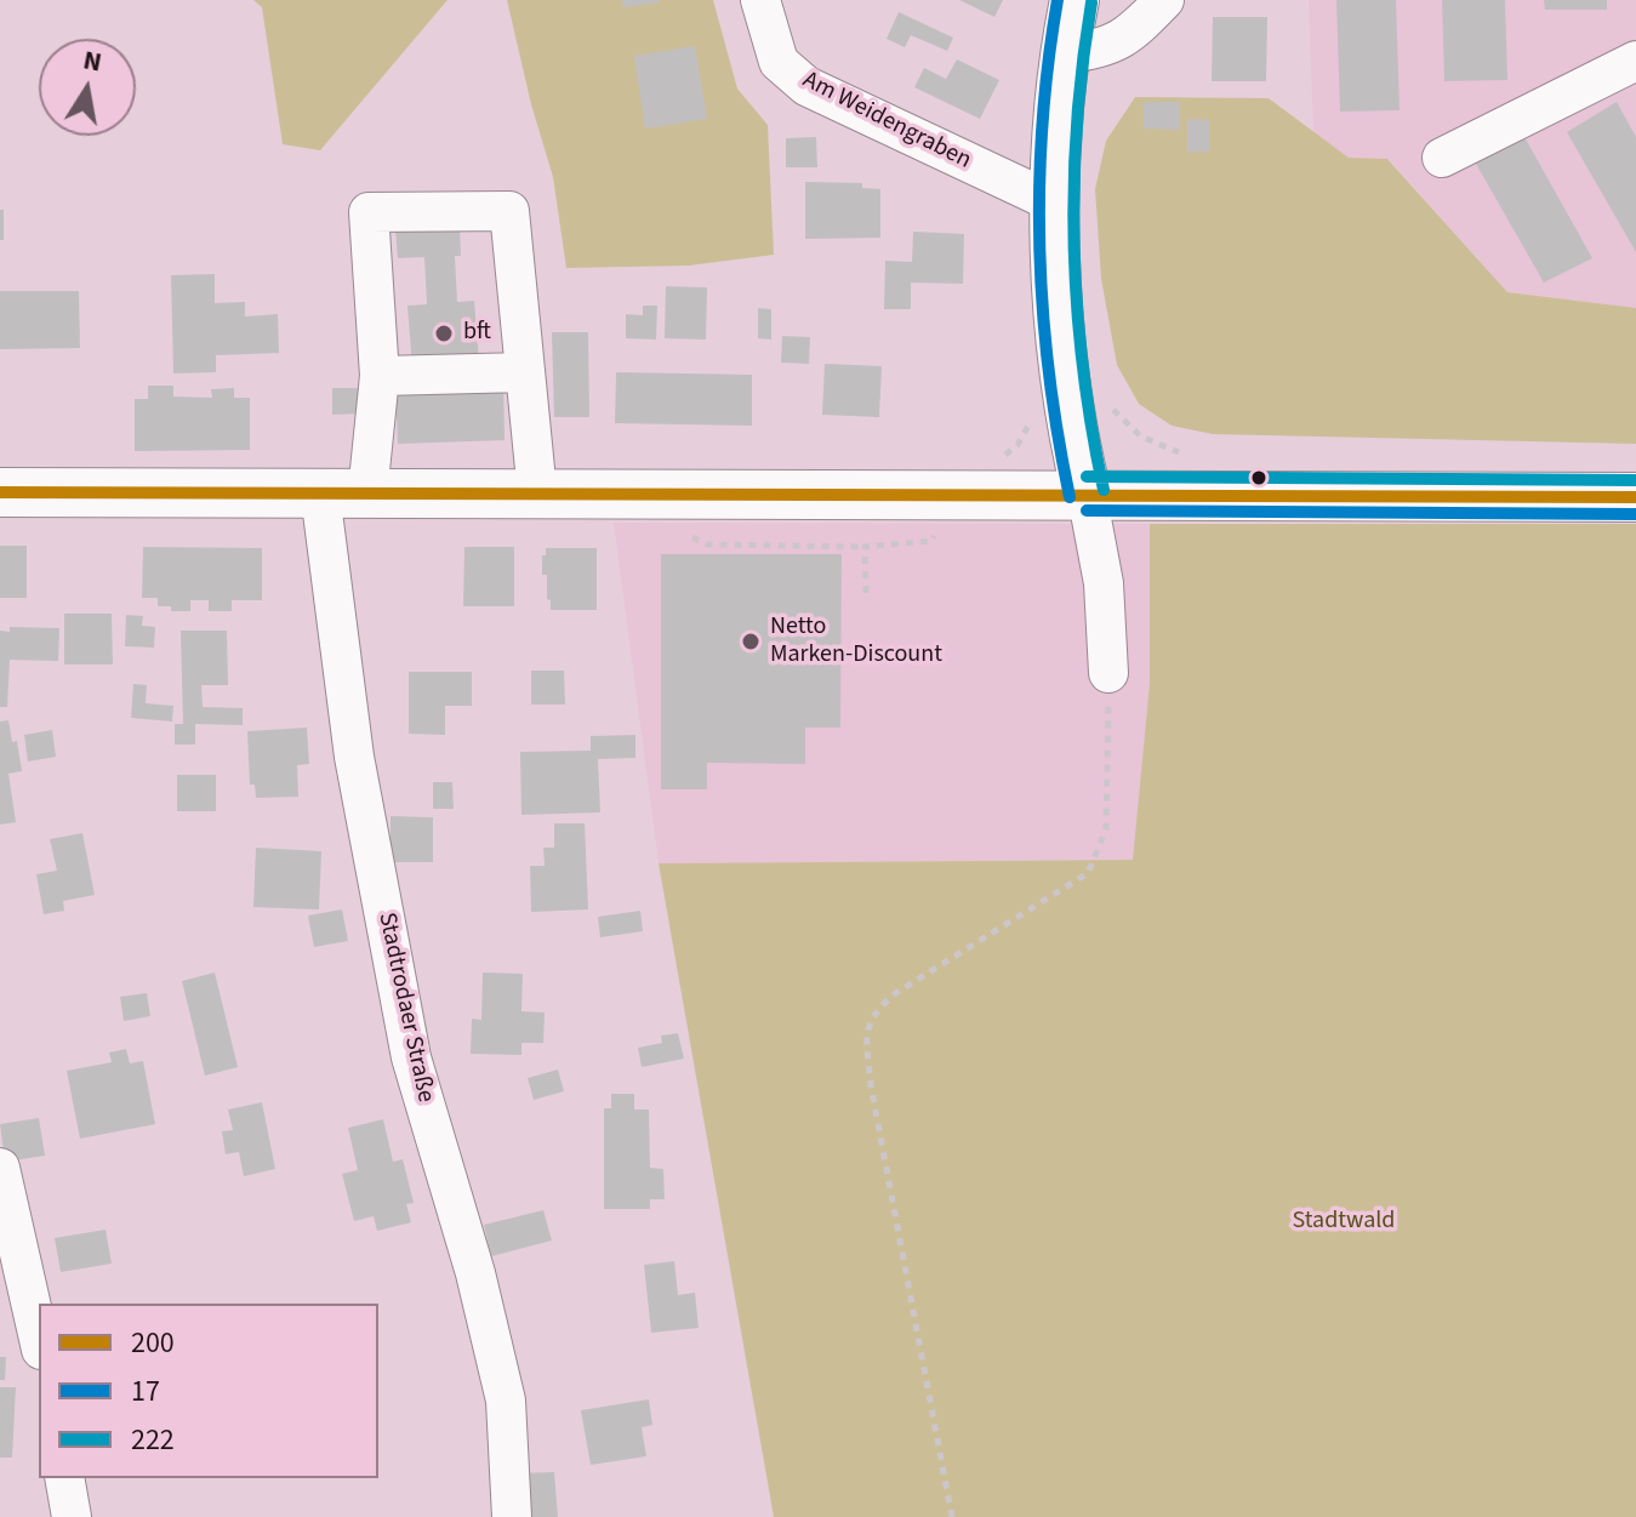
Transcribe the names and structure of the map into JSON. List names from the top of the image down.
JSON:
{
  "streets": {
    "street": ["Am Weidengraben", "Stadtrodaer Straße"]
  },
  "parks": ["Stadtwald"],
  "places": ["bft", "Netto Marken-Discount"],
  "lines": ["transit line 17", "transit line 222", "transit line 200"],
  "legend": ["200", "17", "222"],
  "north": "top"
}
